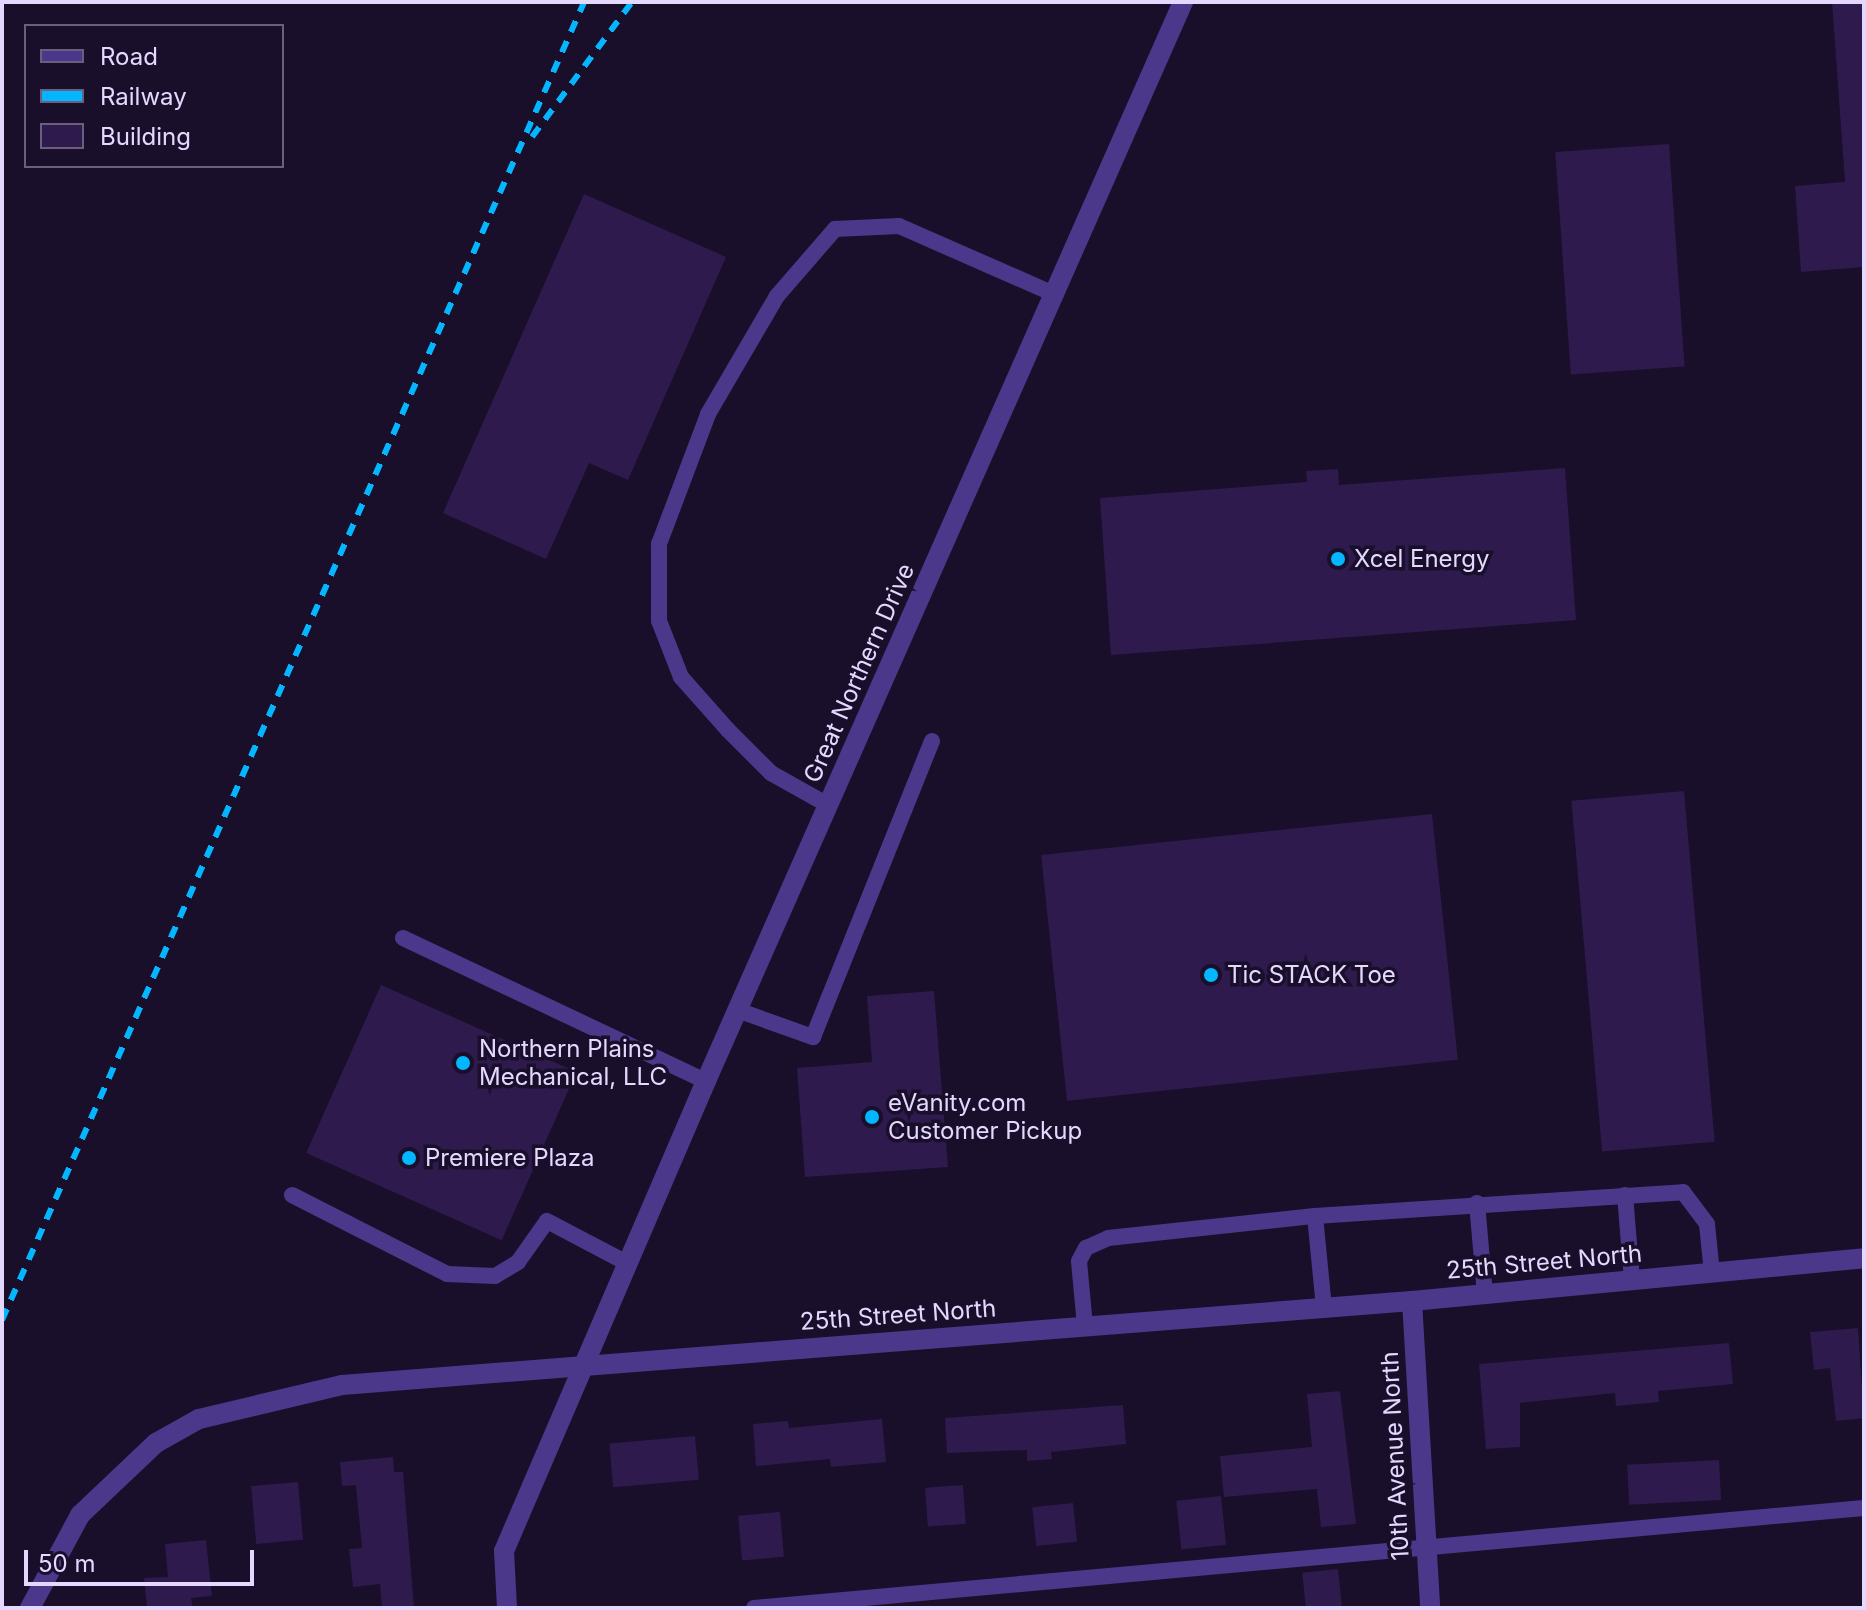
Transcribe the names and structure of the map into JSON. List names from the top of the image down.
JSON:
{
  "streets": {
    "street": ["Great Northern Drive", "25th Street North", "10th Avenue North"]
  },
  "crossings": [
    ["Great Northern Drive", "25th Street North"],
    ["25th Street North", "10th Avenue North"]
  ],
  "places": [
    "Xcel Energy",
    "Tic STACK Toe",
    "Northern Plains Mechanical, LLC",
    "eVanity.com Customer Pickup",
    "Premiere Plaza"
  ],
  "legend": ["Road", "Railway", "Building"],
  "scale_bar": "50 m"
}
